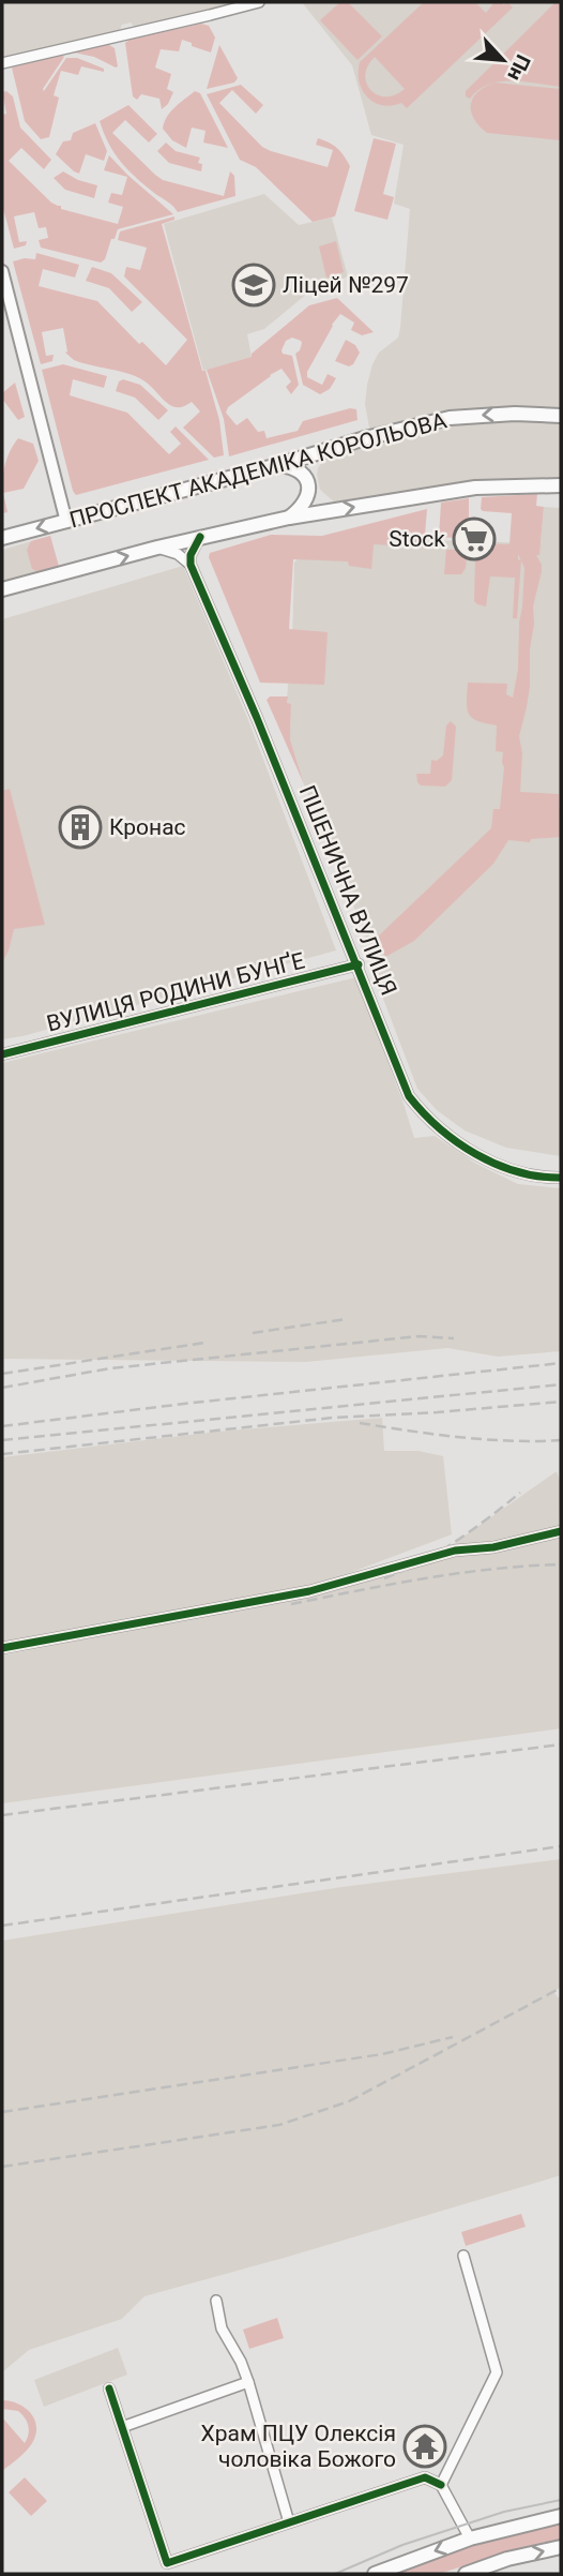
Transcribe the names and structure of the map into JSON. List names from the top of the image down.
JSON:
{
  "streets": {
    "main road": ["ПРОСПЕКТ АКАДЕМІКА КОРОЛЬОВА"],
    "street": ["ПШЕНИЧНА ВУЛИЦЯ", "ВУЛИЦЯ РОДИНИ БУНҐЕ"]
  },
  "crossings": [
    ["ПШЕНИЧНА ВУЛИЦЯ", "ВУЛИЦЯ РОДИНИ БУНҐЕ"]
  ],
  "places": {
    "school or university": ["Ліцей №297"],
    "supermarket": ["Stock"],
    "building": ["Кронас"],
    "temple": ["Храм ПЦУ Олексія чоловіка Божого"]
  },
  "north": "bottom right"
}
